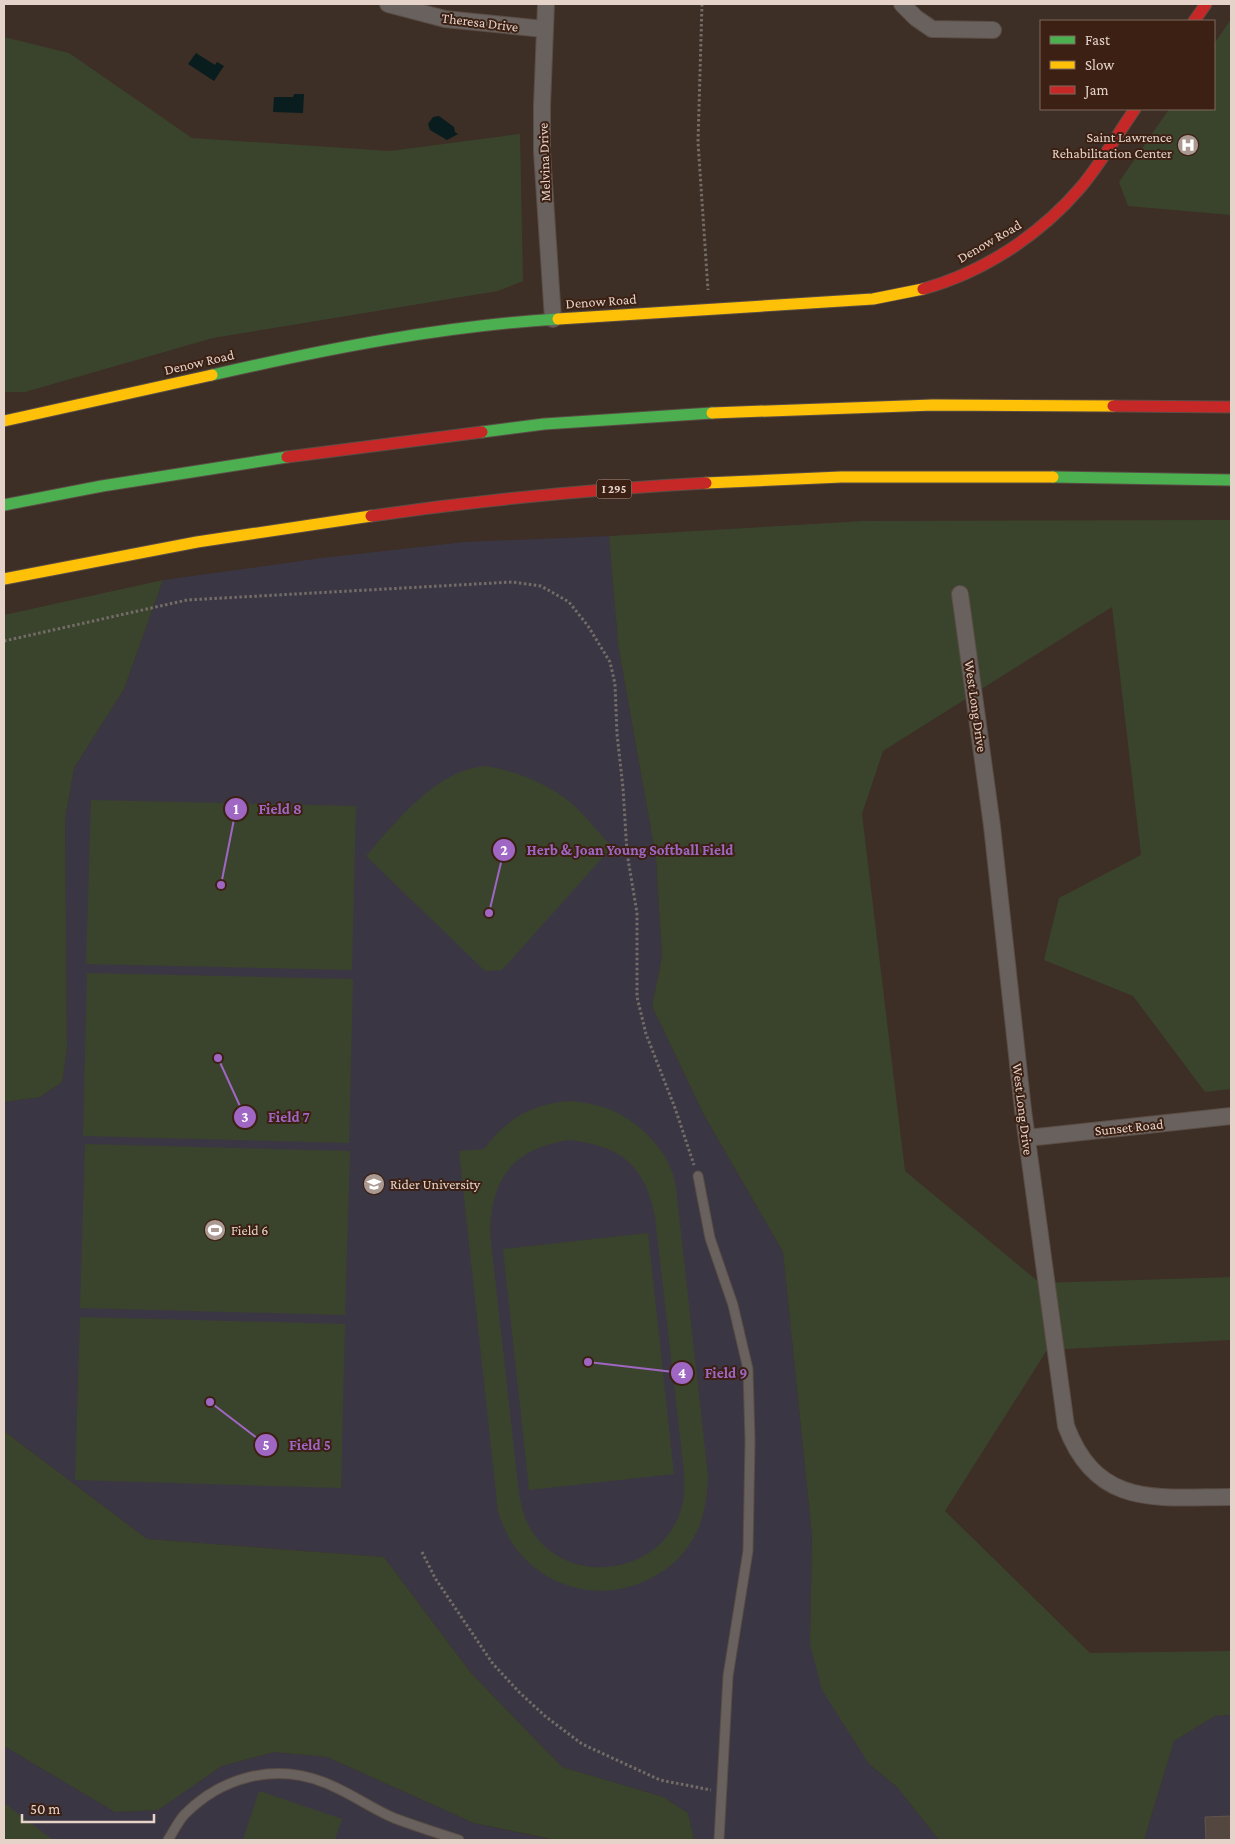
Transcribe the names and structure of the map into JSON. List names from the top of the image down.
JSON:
{
  "streets": {
    "main road": ["Denow Road", "I 295"],
    "street": [
      "Theresa Drive",
      "Melvina Drive",
      "West Long Drive",
      "Sunset Road"
    ]
  },
  "crossings": [
    ["Theresa Drive", "Melvina Drive"],
    ["Melvina Drive", "Denow Road"],
    ["West Long Drive", "Sunset Road"]
  ],
  "places": {
    "hospital": ["Saint Lawrence Rehabilitation Center"],
    "other": [
      "Field 8",
      "Herb & Joan Young Softball Field",
      "Field 7",
      "Field 9",
      "Field 5"
    ],
    "school or university": ["Rider University"],
    "sports": ["Field 6"]
  },
  "legend": ["Fast", "Slow", "Jam"],
  "scale_bar": "50 m"
}
